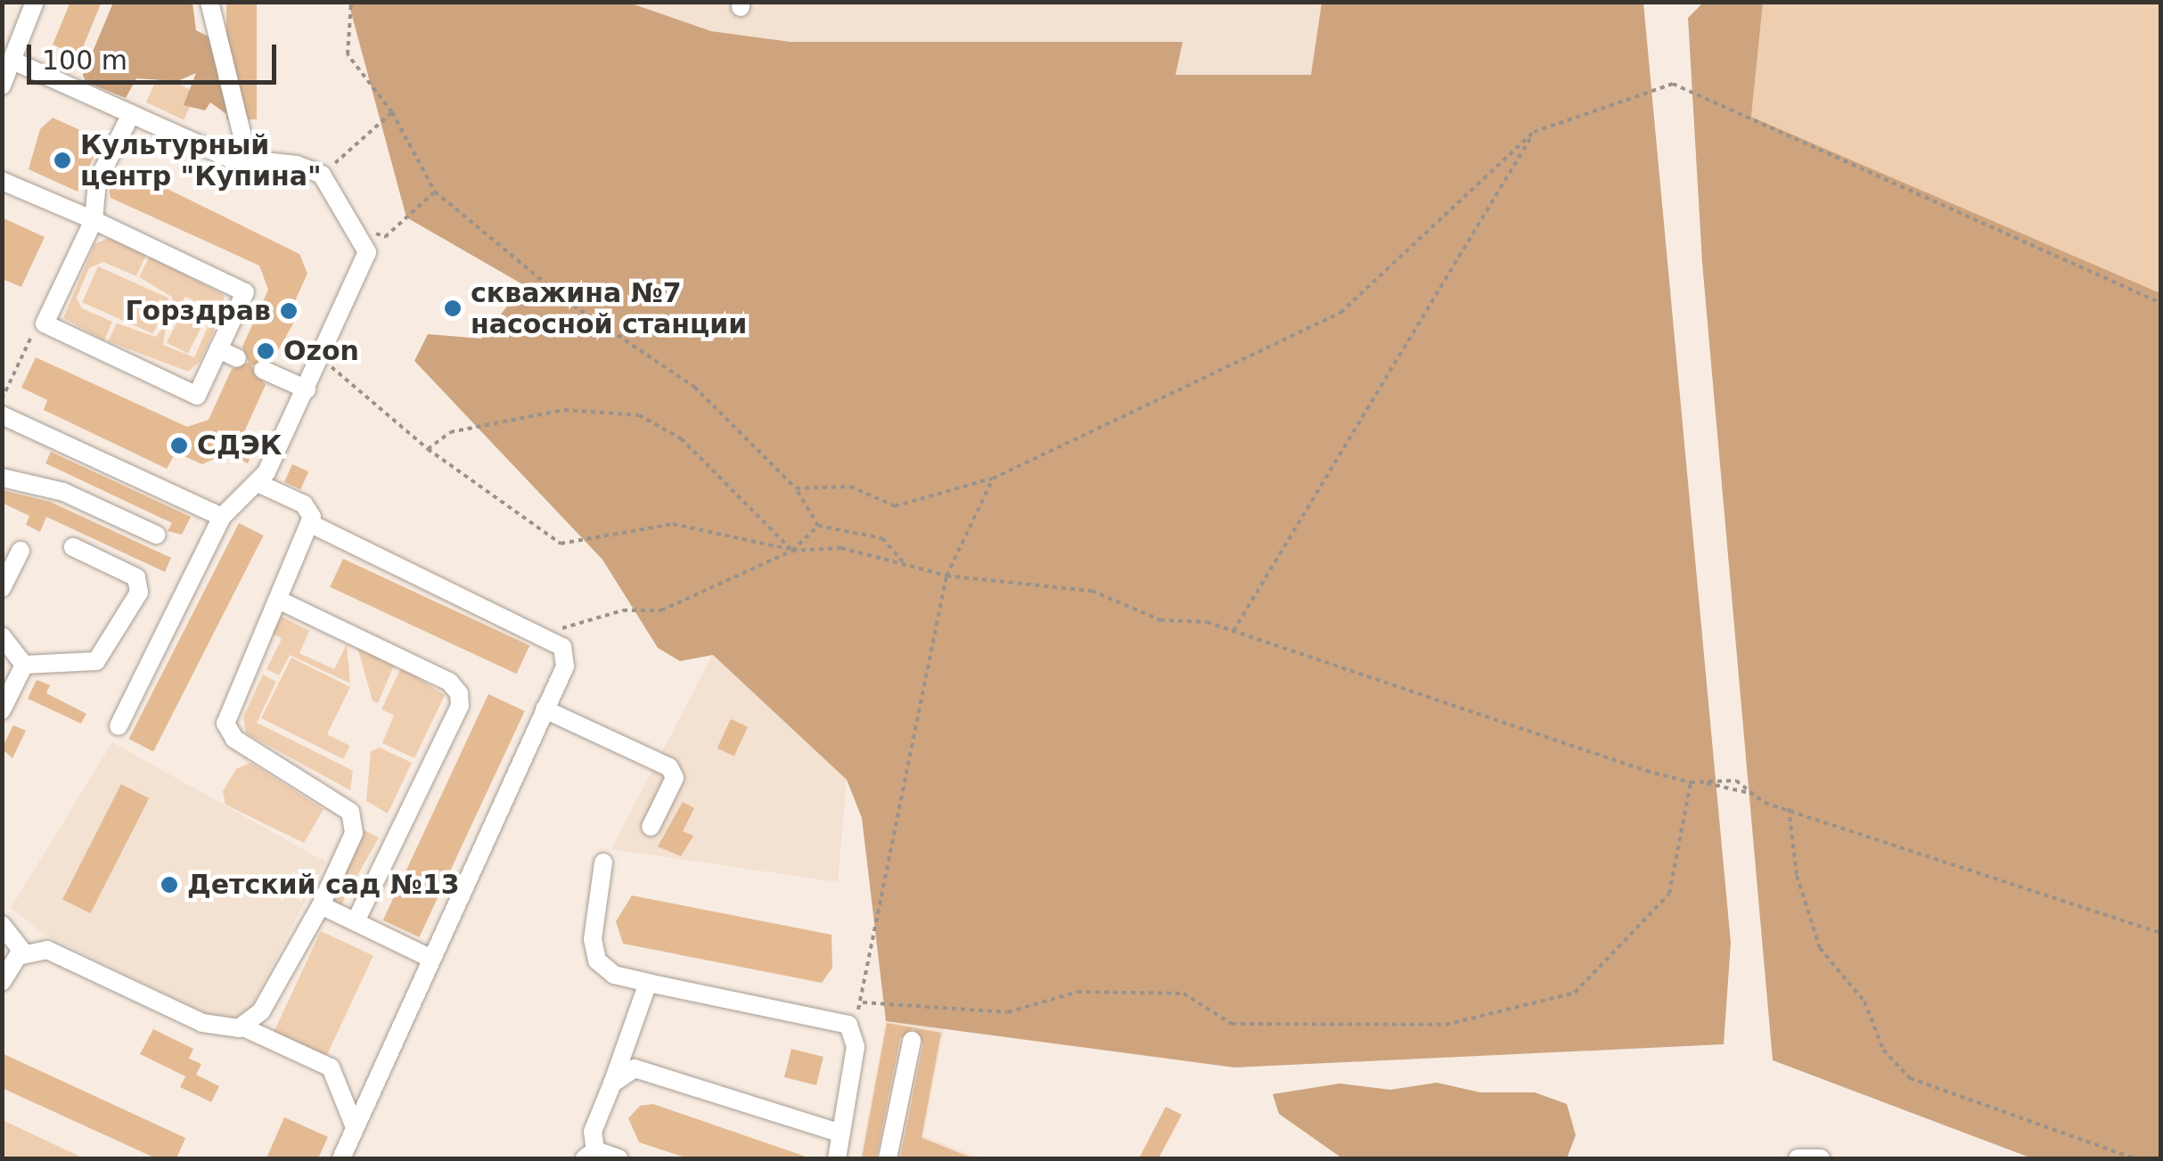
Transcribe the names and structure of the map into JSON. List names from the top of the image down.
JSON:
{
  "places": [
    "Культурный центр \"Купина\"",
    "скважина №7 насосной станции",
    "Горздрав",
    "Ozon",
    "СДЭК",
    "Детский сад №13"
  ],
  "scale_bar": "100 m"
}
